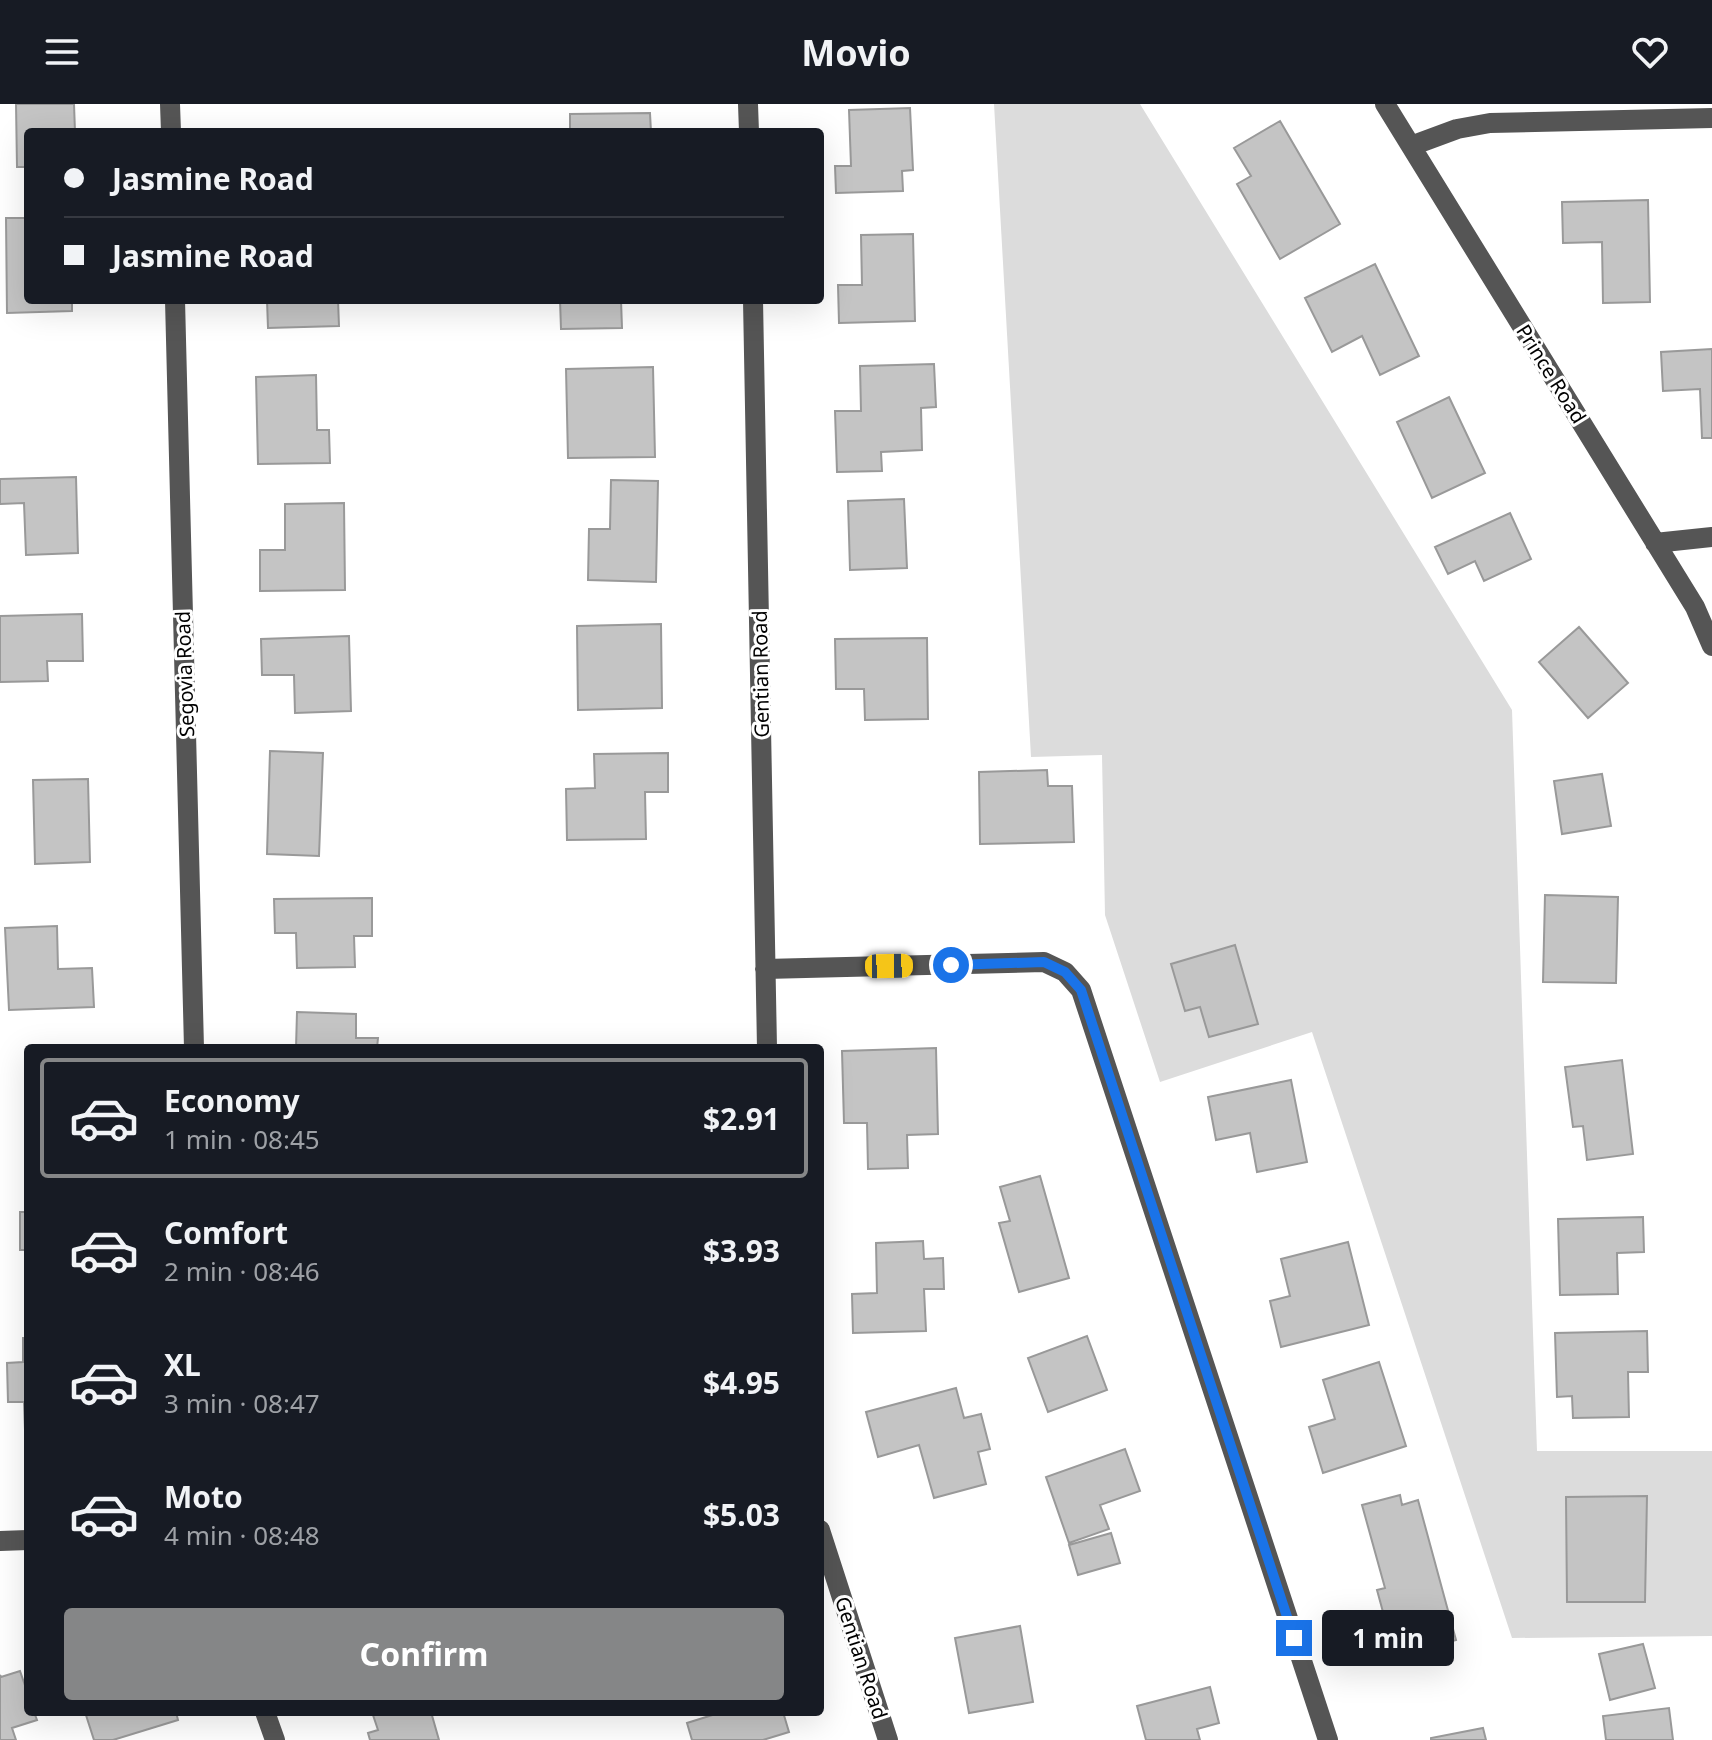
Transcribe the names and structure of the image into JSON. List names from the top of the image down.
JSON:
{
  "streets": {
    "street": ["Prince Road", "Segovia Road", "Gentian Road"]
  },
  "page": {
    "header": "Movio",
    "banner": ["Jasmine Road", "Jasmine Road"],
    "list": [
      {
        "name": "Economy",
        "note": "1 min · 08:45",
        "value": "$2.91"
      },
      {
        "name": "Comfort",
        "note": "2 min · 08:46",
        "value": "$3.93"
      },
      {
        "name": "XL",
        "note": "3 min · 08:47",
        "value": "$4.95"
      },
      {
        "name": "Moto",
        "note": "4 min · 08:48",
        "value": "$5.03"
      }
    ],
    "buttons": "Confirm",
    "bubble": "1 min"
  }
}
